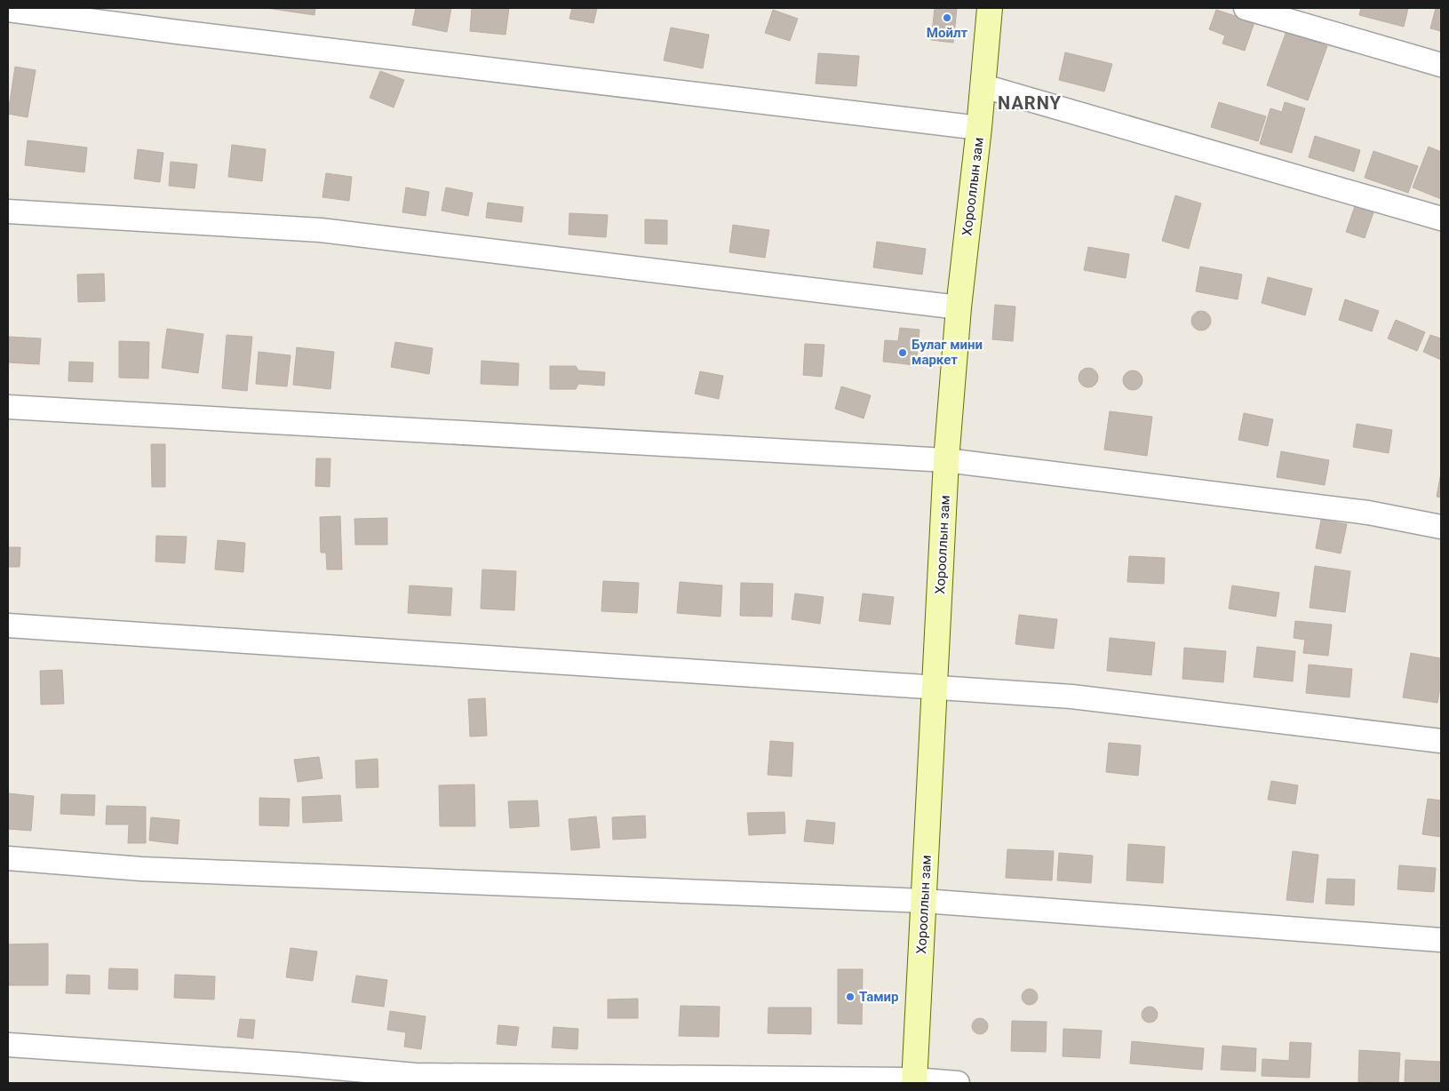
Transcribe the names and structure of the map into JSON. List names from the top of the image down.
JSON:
{
  "streets": {
    "street": ["Хорооллын зам"]
  },
  "districts": ["NARNY"],
  "places": ["Мойлт", "Булаг мини маркет", "Тамир"]
}
